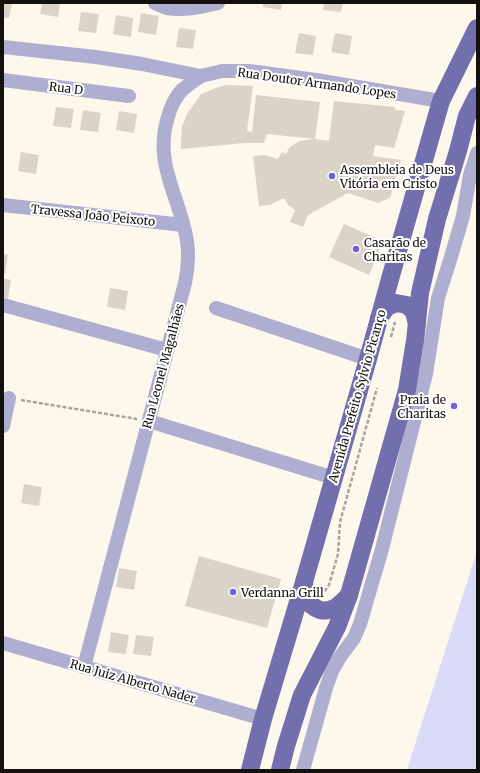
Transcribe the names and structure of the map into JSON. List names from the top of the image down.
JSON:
{
  "streets": {
    "main road": ["Avenida Prefeito Sylvio Picanço"],
    "street": [
      "Rua Doutor Armando Lopes",
      "Rua D",
      "Travessa João Peixoto",
      "Rua Leonel Magalhães",
      "Rua Juiz Alberto Nader"
    ]
  },
  "crossings": [
    ["Rua Doutor Armando Lopes", "Rua Leonel Magalhães"],
    ["Rua Doutor Armando Lopes", "Avenida Prefeito Sylvio Picanço"],
    ["Travessa João Peixoto", "Rua Leonel Magalhães"],
    ["Rua Leonel Magalhães", "Rua Juiz Alberto Nader"],
    ["Avenida Prefeito Sylvio Picanço", "Rua Juiz Alberto Nader"]
  ],
  "places": [
    "Assembleia de Deus Vitória em Cristo",
    "Casarão de Charitas",
    "Praia de Charitas",
    "Verdanna Grill"
  ]
}
